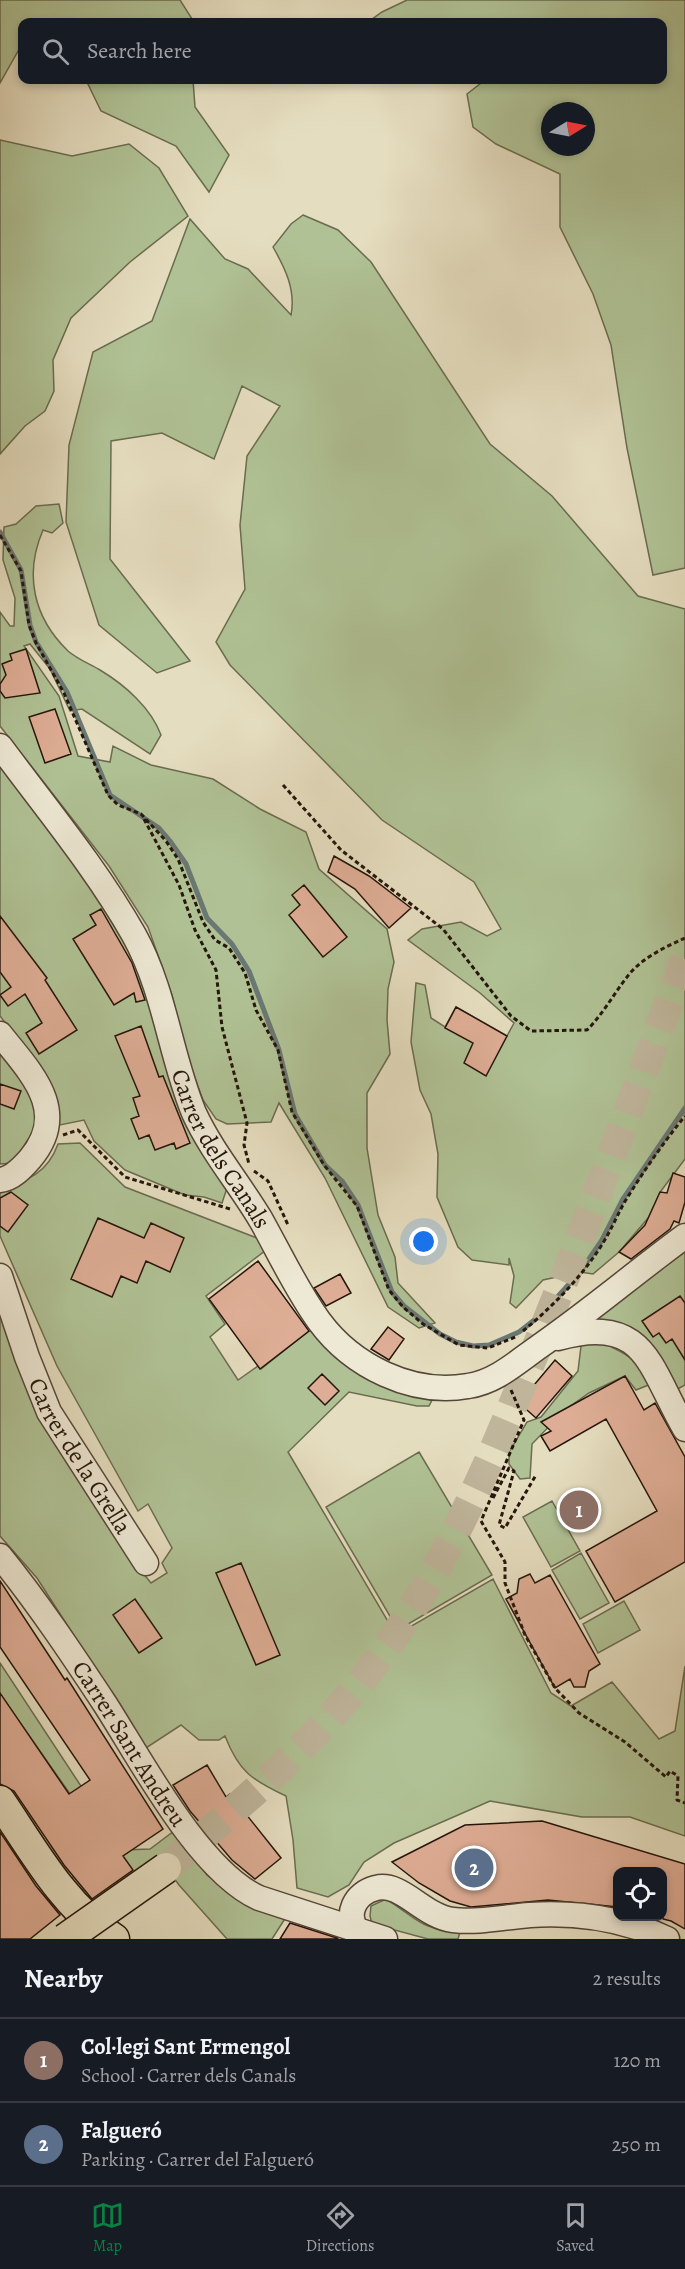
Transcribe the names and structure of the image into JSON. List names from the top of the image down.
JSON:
{
  "streets": {
    "street": ["Carrer dels Canals", "Carrer de la Grella", "Carrer Sant Andreu"]
  },
  "north": "right",
  "page": {
    "search": "Search here",
    "pins": ["1", "2"],
    "heading": ["Nearby", "2 results"],
    "list": [
      {
        "mark": "1",
        "name": "Col·legi Sant Ermengol",
        "note": "School · Carrer dels Canals",
        "value": "120 m"
      },
      {
        "mark": "2",
        "name": "Falgueró",
        "note": "Parking · Carrer del Falgueró",
        "value": "250 m"
      }
    ],
    "nav": ["Map", "Directions", "Saved"]
  }
}
